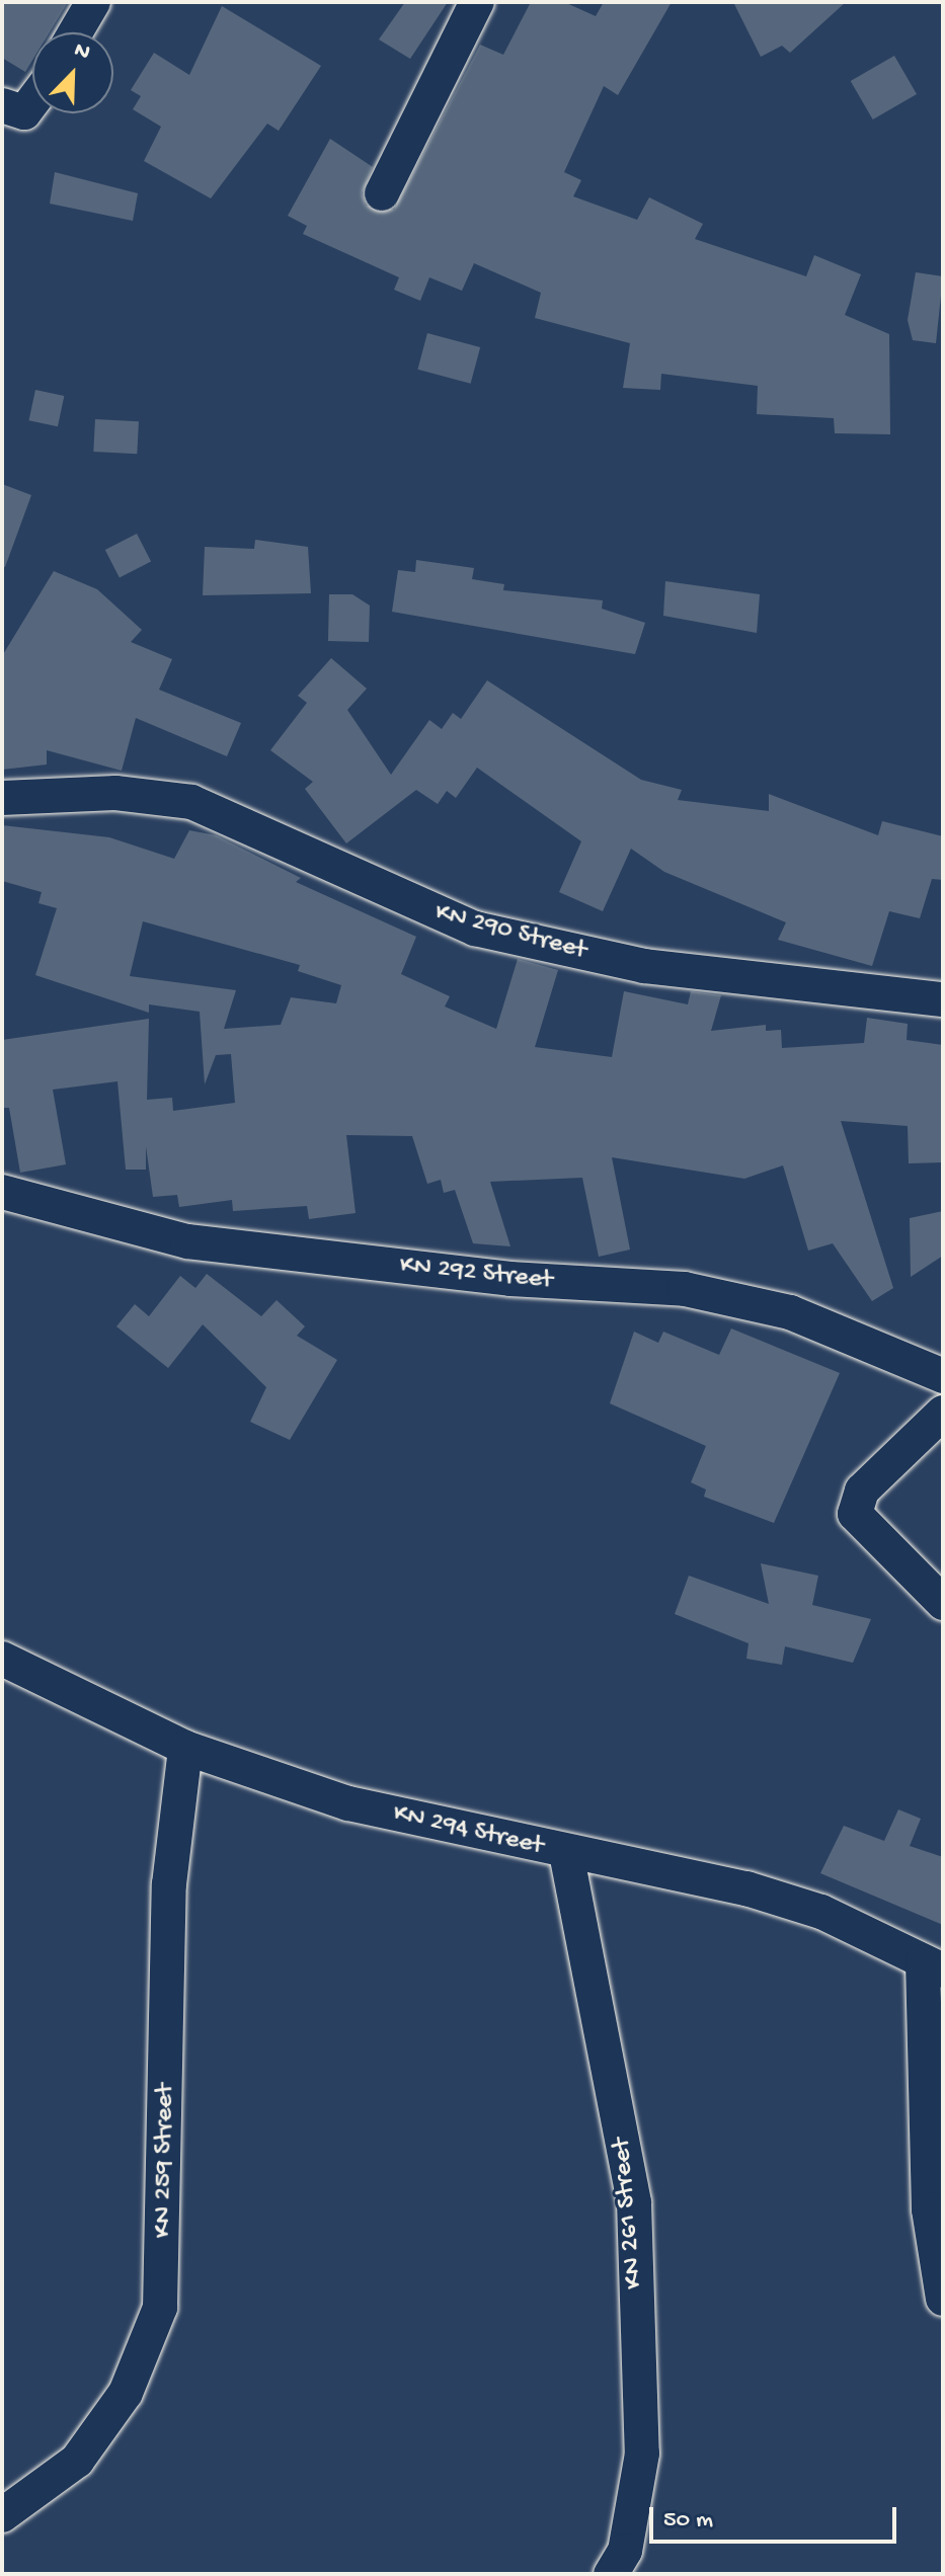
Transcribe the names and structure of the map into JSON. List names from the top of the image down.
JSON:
{
  "streets": {
    "street": [
      "KN 290 Street",
      "KN 292 Street",
      "KN 294 Street",
      "KN 259 Street",
      "KN 261 Street"
    ]
  },
  "crossings": [
    ["KN 294 Street", "KN 259 Street"],
    ["KN 294 Street", "KN 261 Street"]
  ],
  "scale_bar": "50 m",
  "north": "top right"
}
